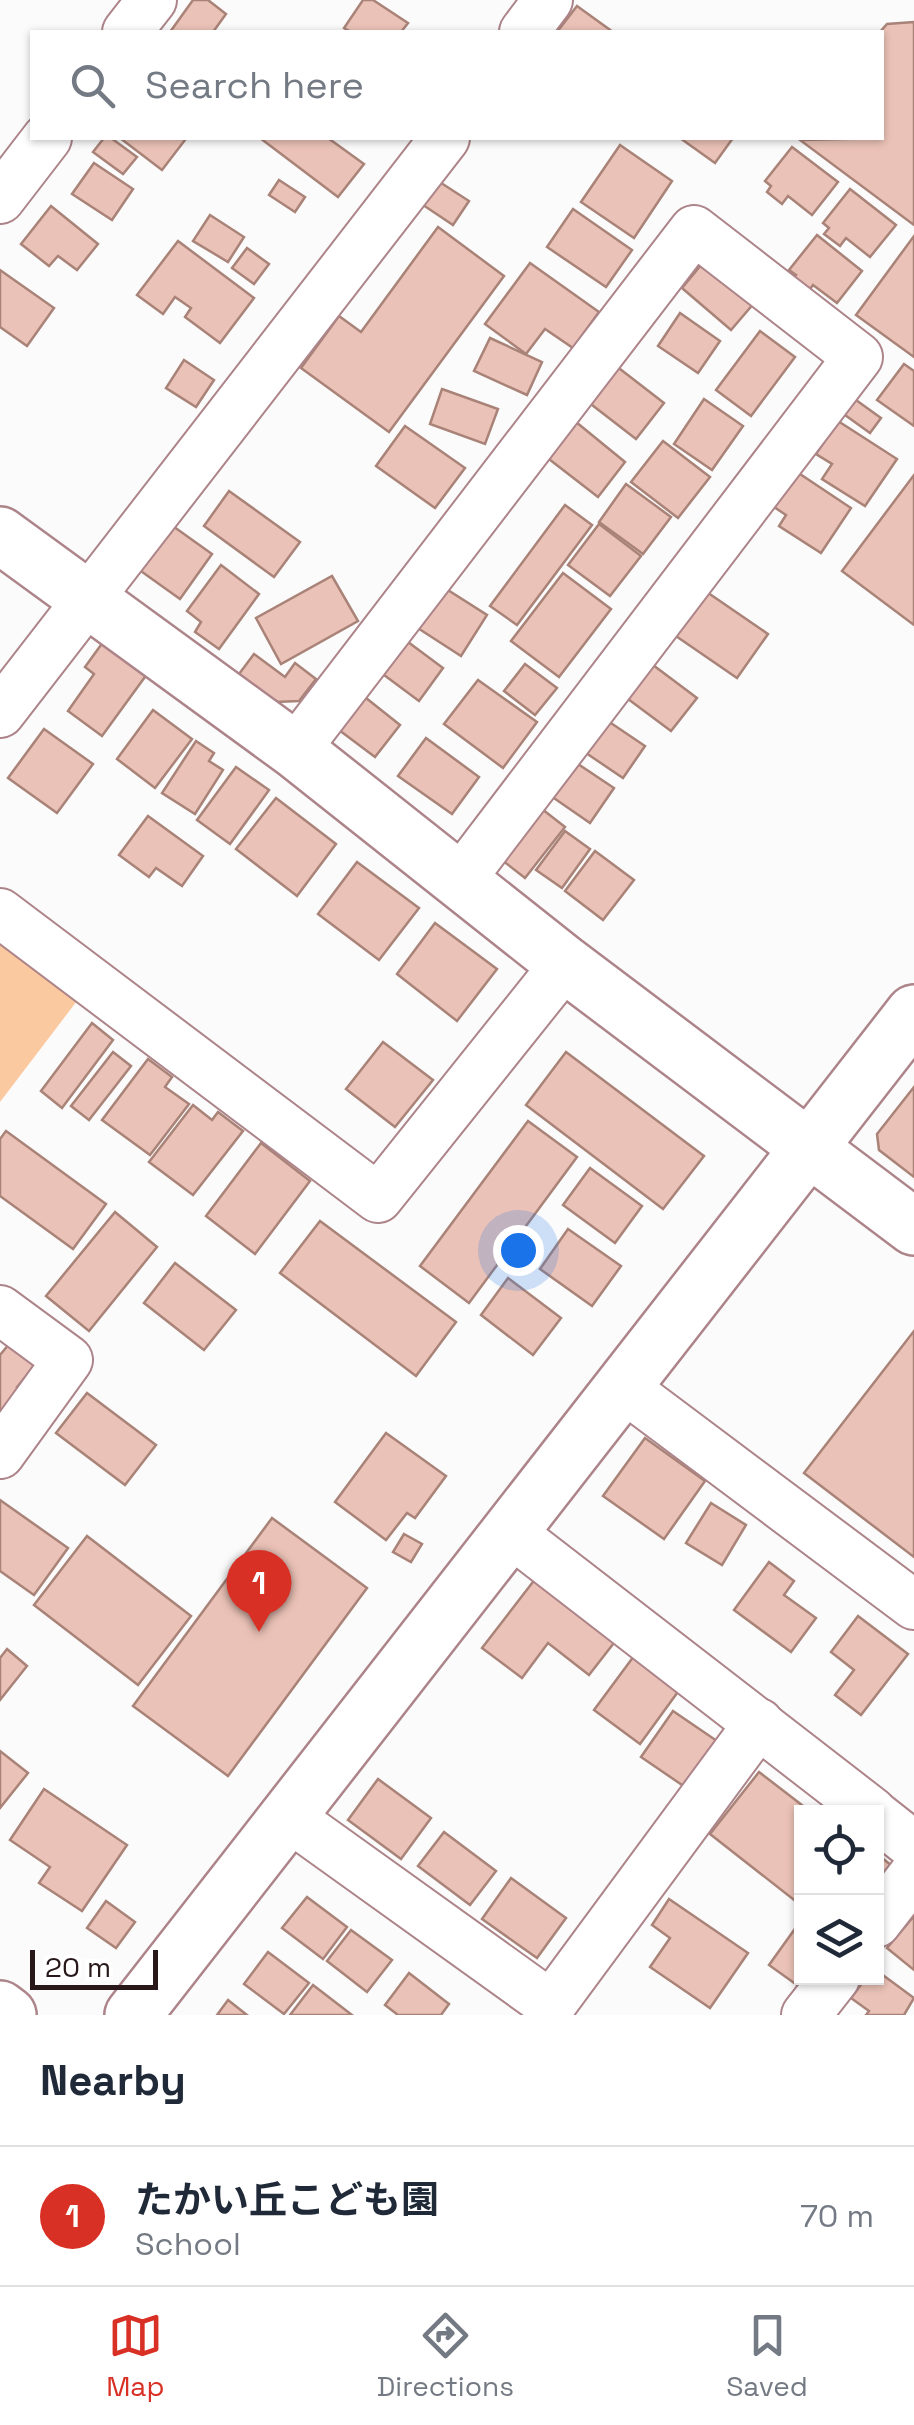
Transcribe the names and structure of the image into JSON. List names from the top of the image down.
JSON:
{
  "scale_bar": "20 m",
  "page": {
    "search": "Search here",
    "pins": "1",
    "scale": "20 m",
    "heading": "Nearby",
    "list": [
      {
        "mark": "1",
        "name": "たかい丘こども園",
        "note": "School",
        "value": "70 m"
      }
    ],
    "nav": ["Map", "Directions", "Saved"]
  }
}
